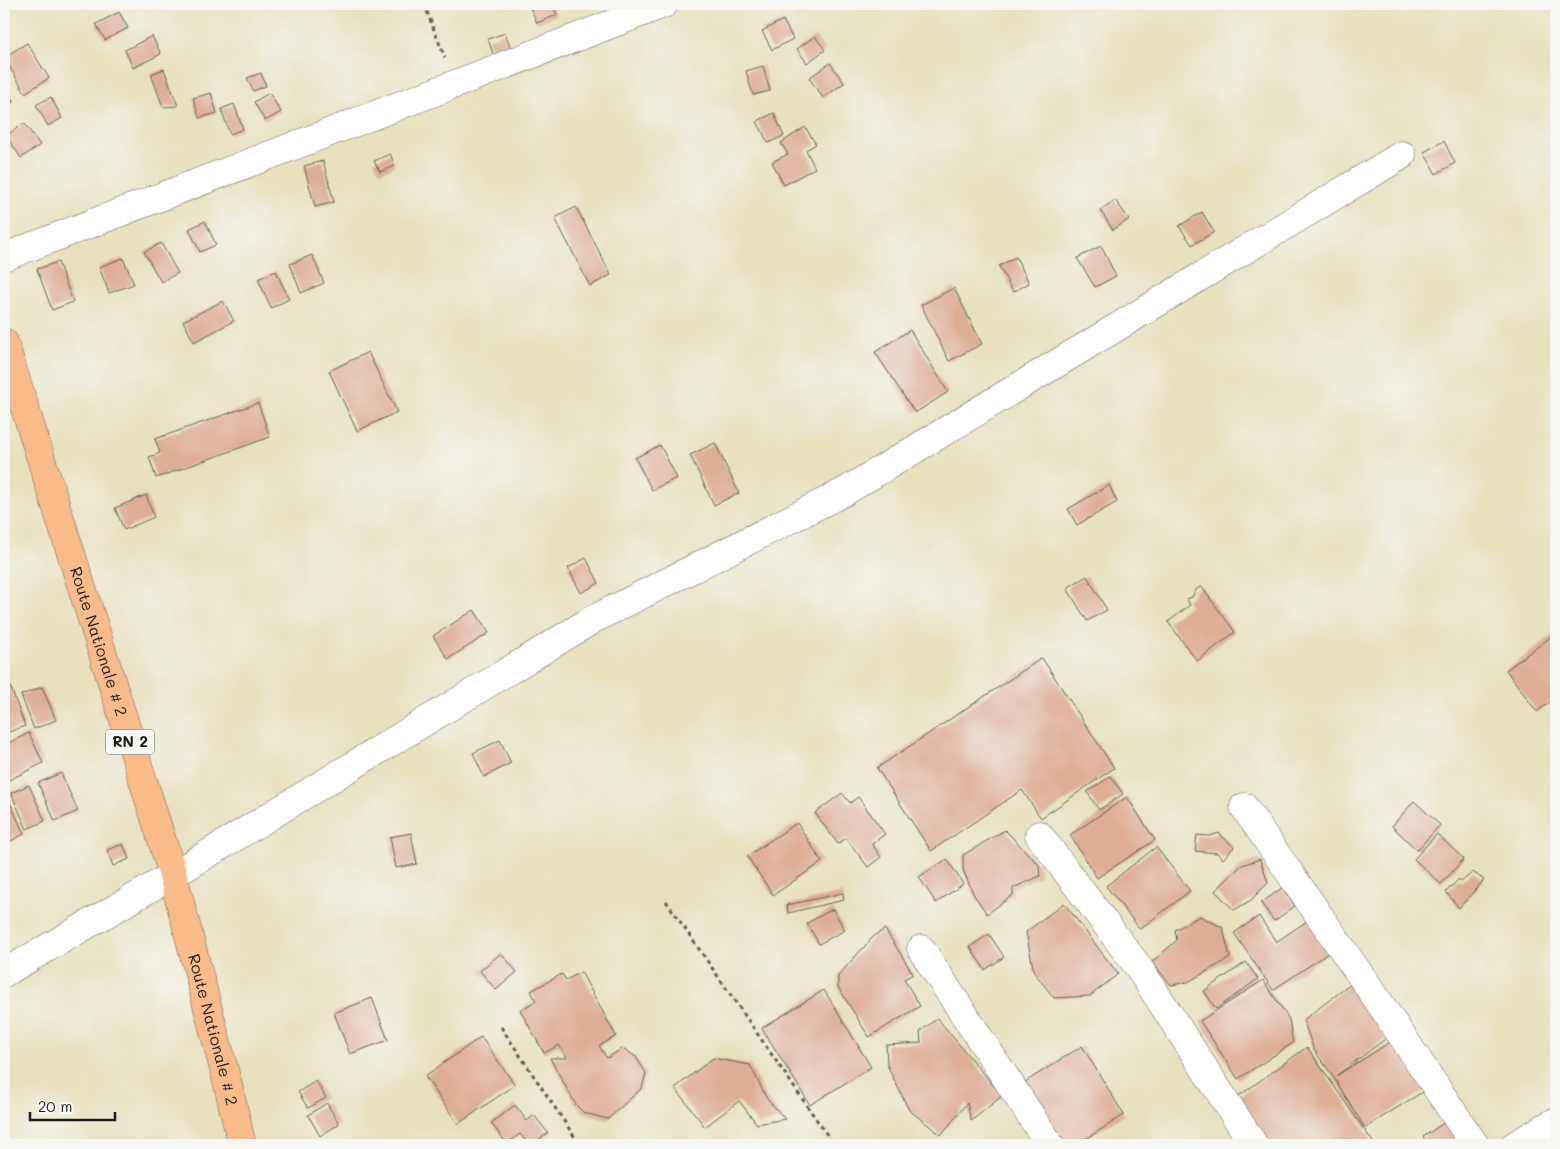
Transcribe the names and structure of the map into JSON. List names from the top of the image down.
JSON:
{
  "streets": {
    "main road": ["Route Nationale # 2", "RN 2"]
  },
  "scale_bar": "20 m"
}
